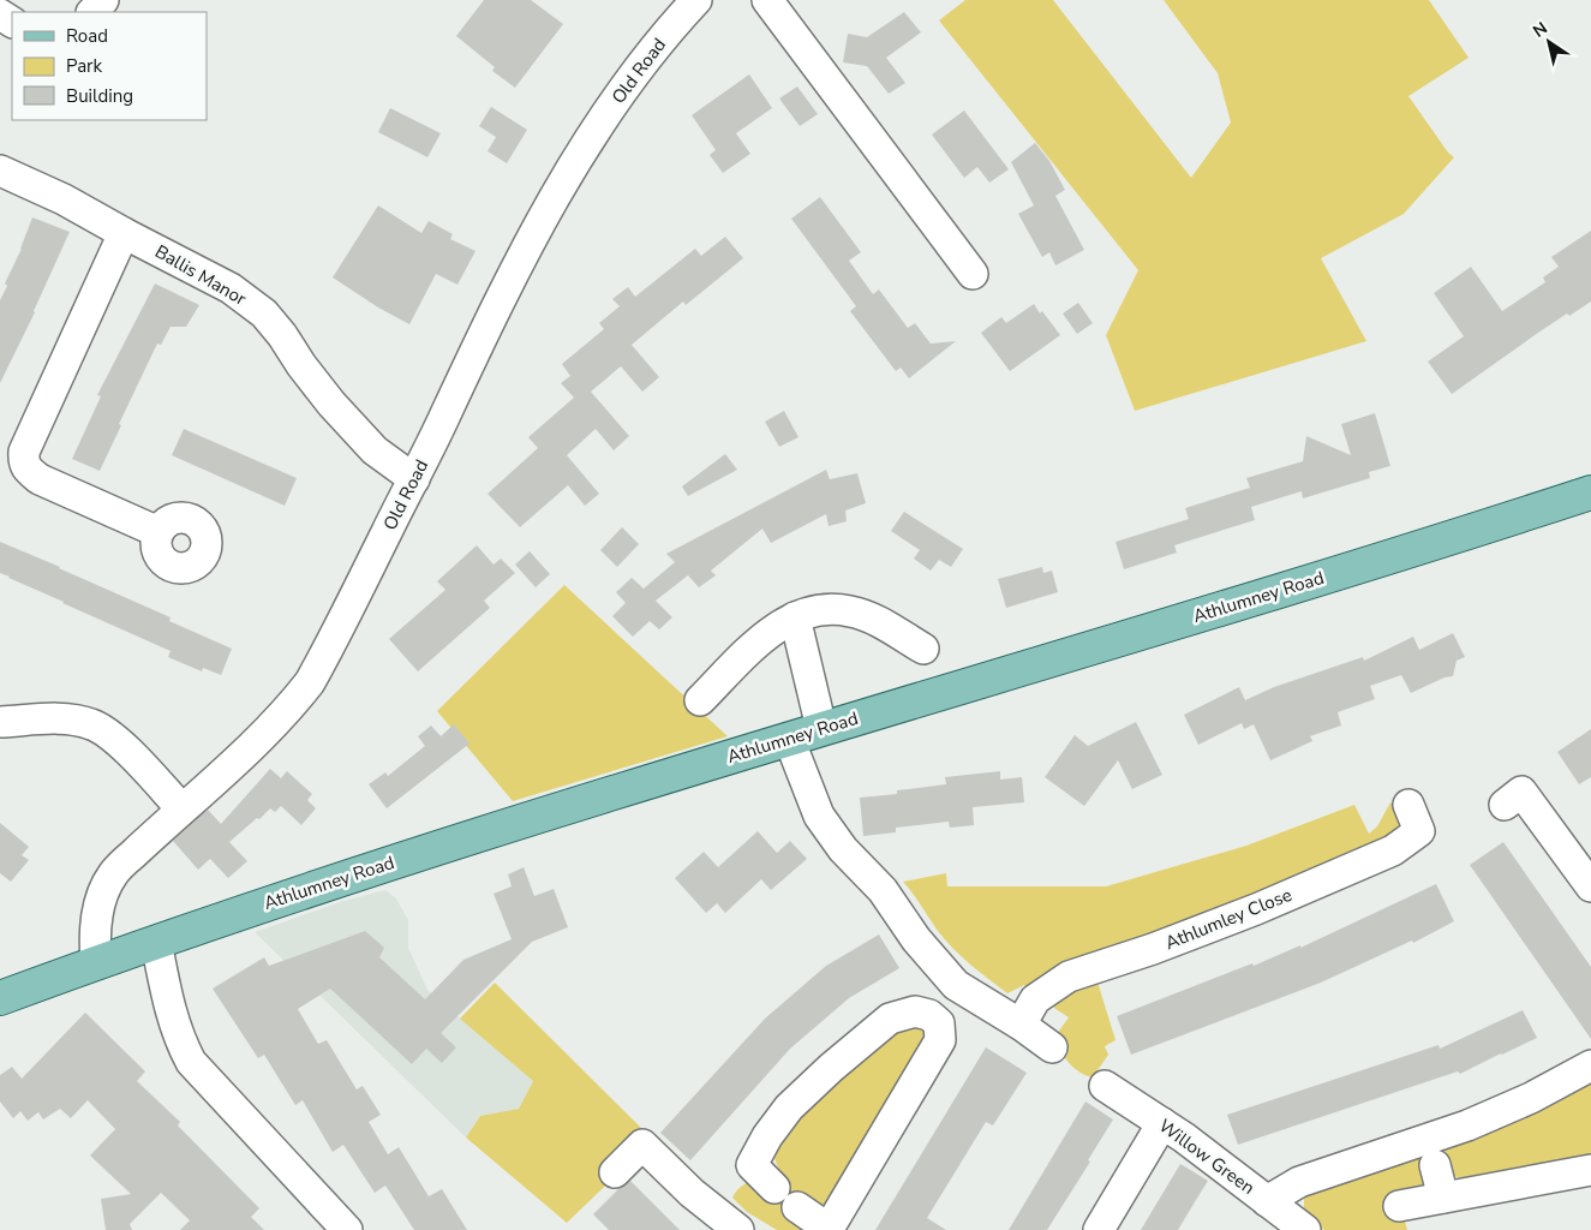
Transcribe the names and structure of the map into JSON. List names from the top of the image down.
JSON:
{
  "streets": {
    "main road": ["Athlumney Road"],
    "street": [
      "Old Road",
      "Ballis Manor",
      "Athlumley Close",
      "Willow Green"
    ]
  },
  "crossings": [
    ["Old Road", "Ballis Manor"],
    ["Old Road", "Athlumney Road"]
  ],
  "legend": ["Road", "Park", "Building"],
  "north": "top left"
}
